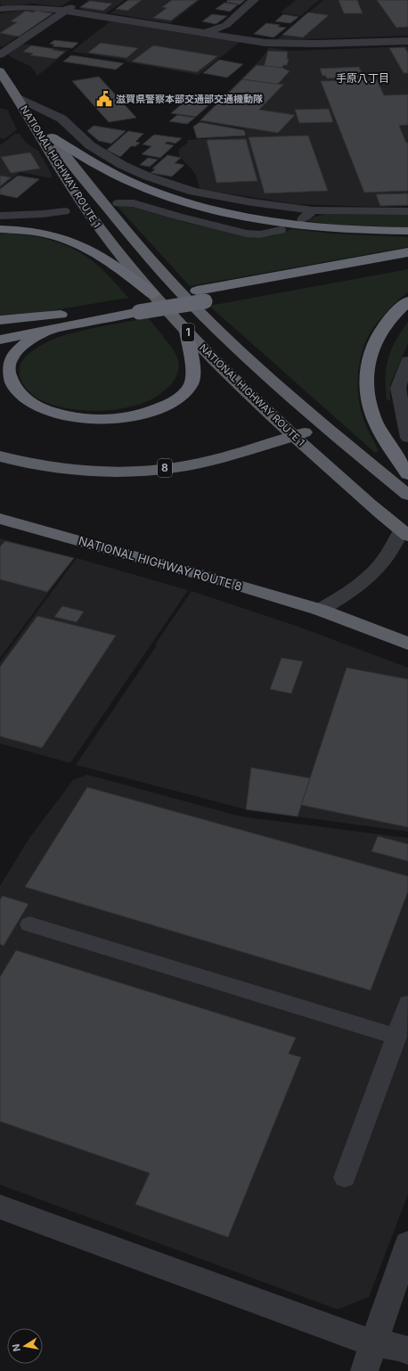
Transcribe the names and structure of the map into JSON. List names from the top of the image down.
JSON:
{
  "streets": {
    "highway": [
      "NATIONAL HIGHWAY ROUTE 1",
      "1",
      "8",
      "NATIONAL HIGHWAY ROUTE 8"
    ]
  },
  "crossings": [
    ["NATIONAL HIGHWAY ROUTE 1", "8"]
  ],
  "districts": ["手原八丁目"],
  "places": {
    "public building": ["滋賀県警察本部交通部交通機動隊"]
  },
  "north": "left"
}
